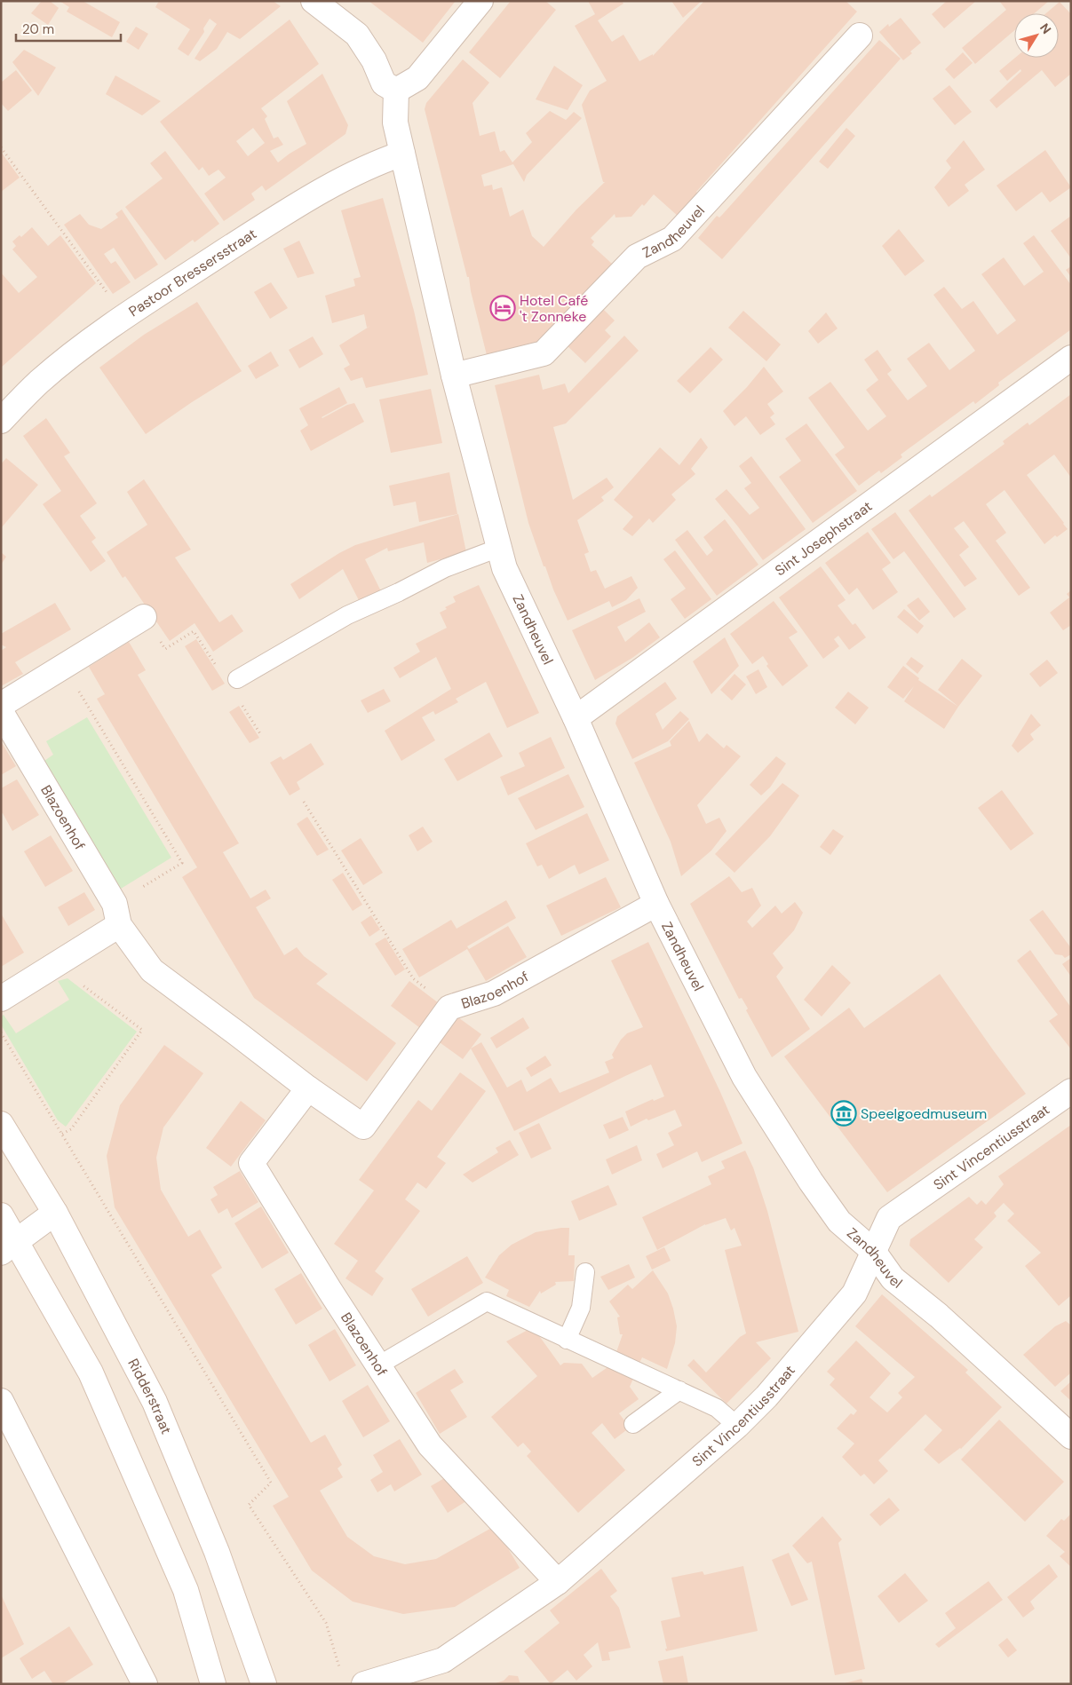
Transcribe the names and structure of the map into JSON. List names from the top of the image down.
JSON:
{
  "streets": {
    "street": [
      "Zandheuvel",
      "Pastoor Bressersstraat",
      "Sint Josephstraat",
      "Blazoenhof",
      "Sint Vincentiusstraat",
      "Ridderstraat"
    ]
  },
  "crossings": [
    ["Zandheuvel", "Pastoor Bressersstraat"],
    ["Zandheuvel", "Sint Josephstraat"],
    ["Zandheuvel", "Blazoenhof"],
    ["Zandheuvel", "Sint Vincentiusstraat"],
    ["Blazoenhof", "Sint Vincentiusstraat"]
  ],
  "places": {
    "hotel": ["Hotel Café 't Zonneke"],
    "museum": ["Speelgoedmuseum"]
  },
  "scale_bar": "20 m",
  "north": "top right"
}
